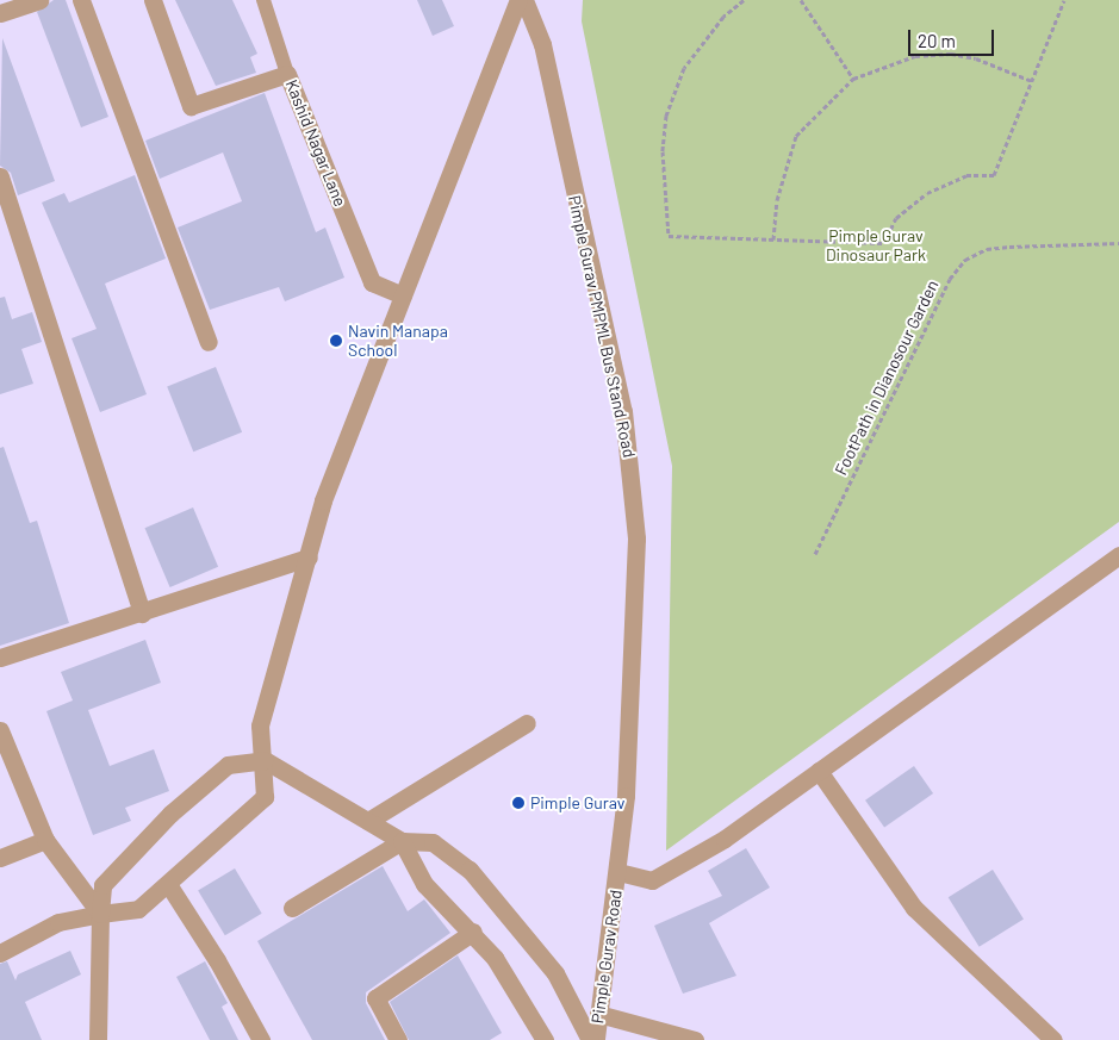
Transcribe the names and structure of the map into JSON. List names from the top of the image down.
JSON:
{
  "streets": {
    "street": ["Kashid Nagar Lane", "Pimple Gurav PMPML Bus Stand Road", "Pimple Gurav Road"],
    "path": ["FootPath in Dianosour Garden"]
  },
  "crossings": [
    ["Pimple Gurav PMPML Bus Stand Road", "Pimple Gurav Road"]
  ],
  "parks": ["Pimple Gurav Dinosaur Park"],
  "places": ["Navin Manapa School", "Pimple Gurav"],
  "scale_bar": "20 m"
}
